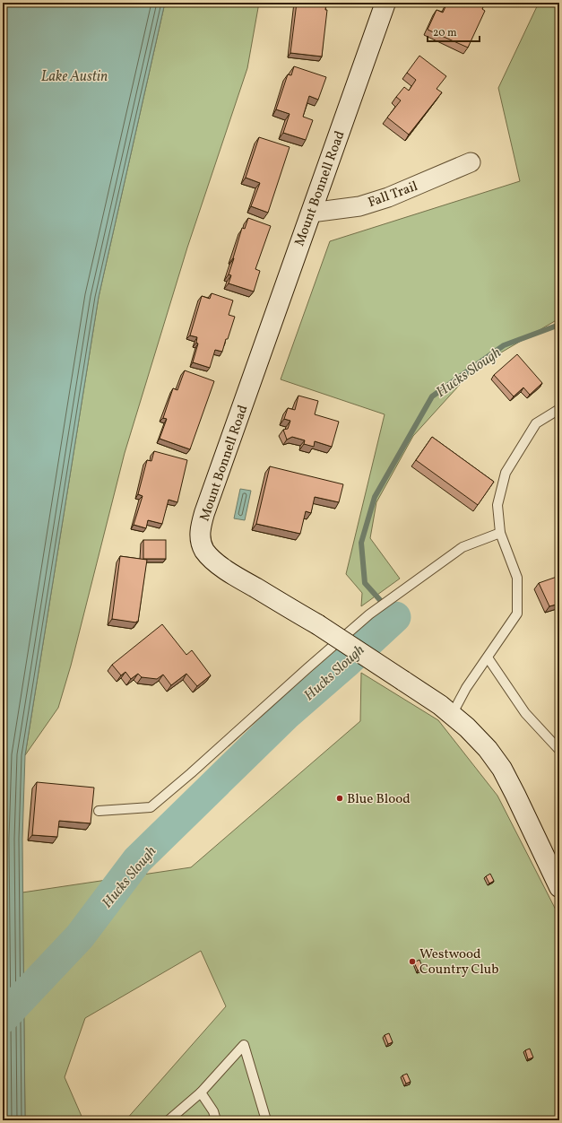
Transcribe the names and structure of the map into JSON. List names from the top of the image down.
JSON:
{
  "streets": {
    "street": ["Mount Bonnell Road", "Fall Trail"]
  },
  "crossings": [
    ["Mount Bonnell Road", "Fall Trail"]
  ],
  "water": ["Lake Austin", "Hucks Slough"],
  "places": ["Blue Blood", "Westwood Country Club"],
  "scale_bar": "20 m"
}
